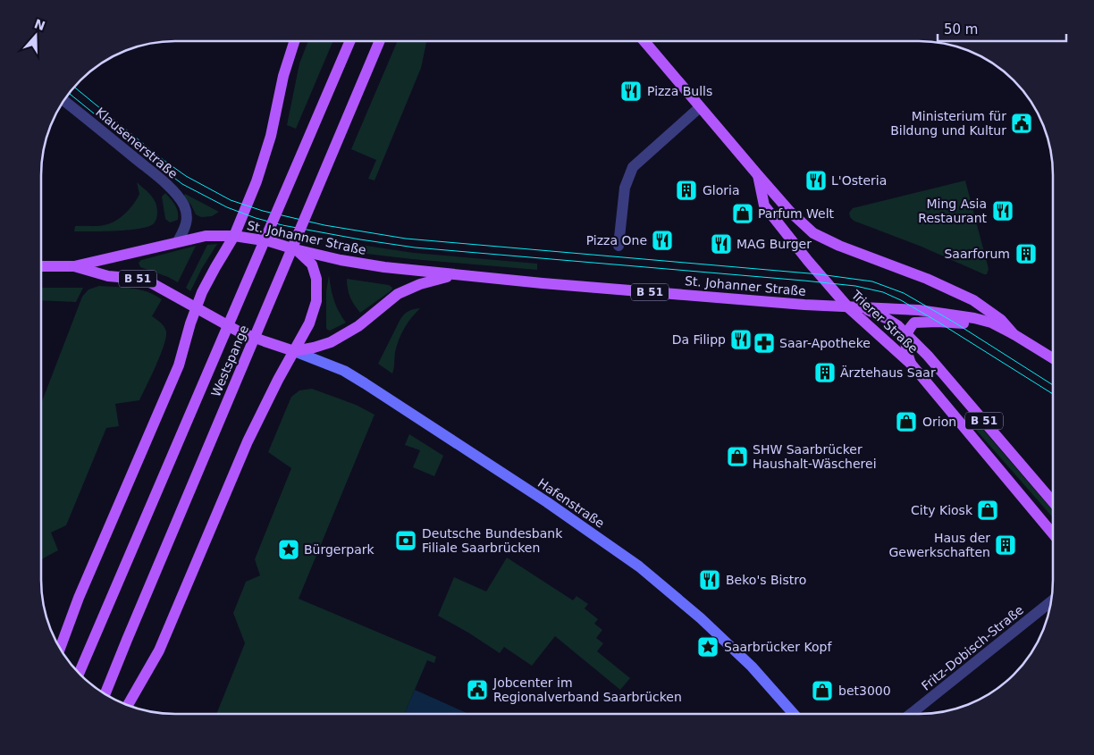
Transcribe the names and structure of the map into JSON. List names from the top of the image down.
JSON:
{
  "streets": {
    "main road": [
      "St. Johanner Straße",
      "B 51",
      "Trierer Straße",
      "Westspange"
    ],
    "street": ["Klausenerstraße", "Hafenstraße", "Fritz-Dobisch-Straße"]
  },
  "crossings": [
    ["Klausenerstraße", "St. Johanner Straße"],
    ["St. Johanner Straße", "B 51"],
    ["St. Johanner Straße", "Trierer Straße"],
    ["St. Johanner Straße", "Hafenstraße"],
    ["B 51", "Trierer Straße"]
  ],
  "places": {
    "restaurant": [
      "Pizza Bulls",
      "L'Osteria",
      "Ming Asia Restaurant",
      "Pizza One",
      "MAG Burger",
      "Da Filipp",
      "Beko's Bistro"
    ],
    "public building": ["Ministerium für Bildung und Kultur", "Jobcenter im Regionalverband Saarbrücken"],
    "building": [
      "Gloria",
      "Saarforum",
      "Ärztehaus Saar",
      "Haus der Gewerkschaften"
    ],
    "shop": [
      "Parfum Welt",
      "Orion",
      "SHW Saarbrücker Haushalt-Wäscherei",
      "City Kiosk",
      "bet3000"
    ],
    "pharmacy": ["Saar-Apotheke"],
    "bank": ["Deutsche Bundesbank Filiale Saarbrücken"],
    "place": ["Bürgerpark", "Saarbrücker Kopf"]
  },
  "scale_bar": "50 m",
  "north": "top"
}
